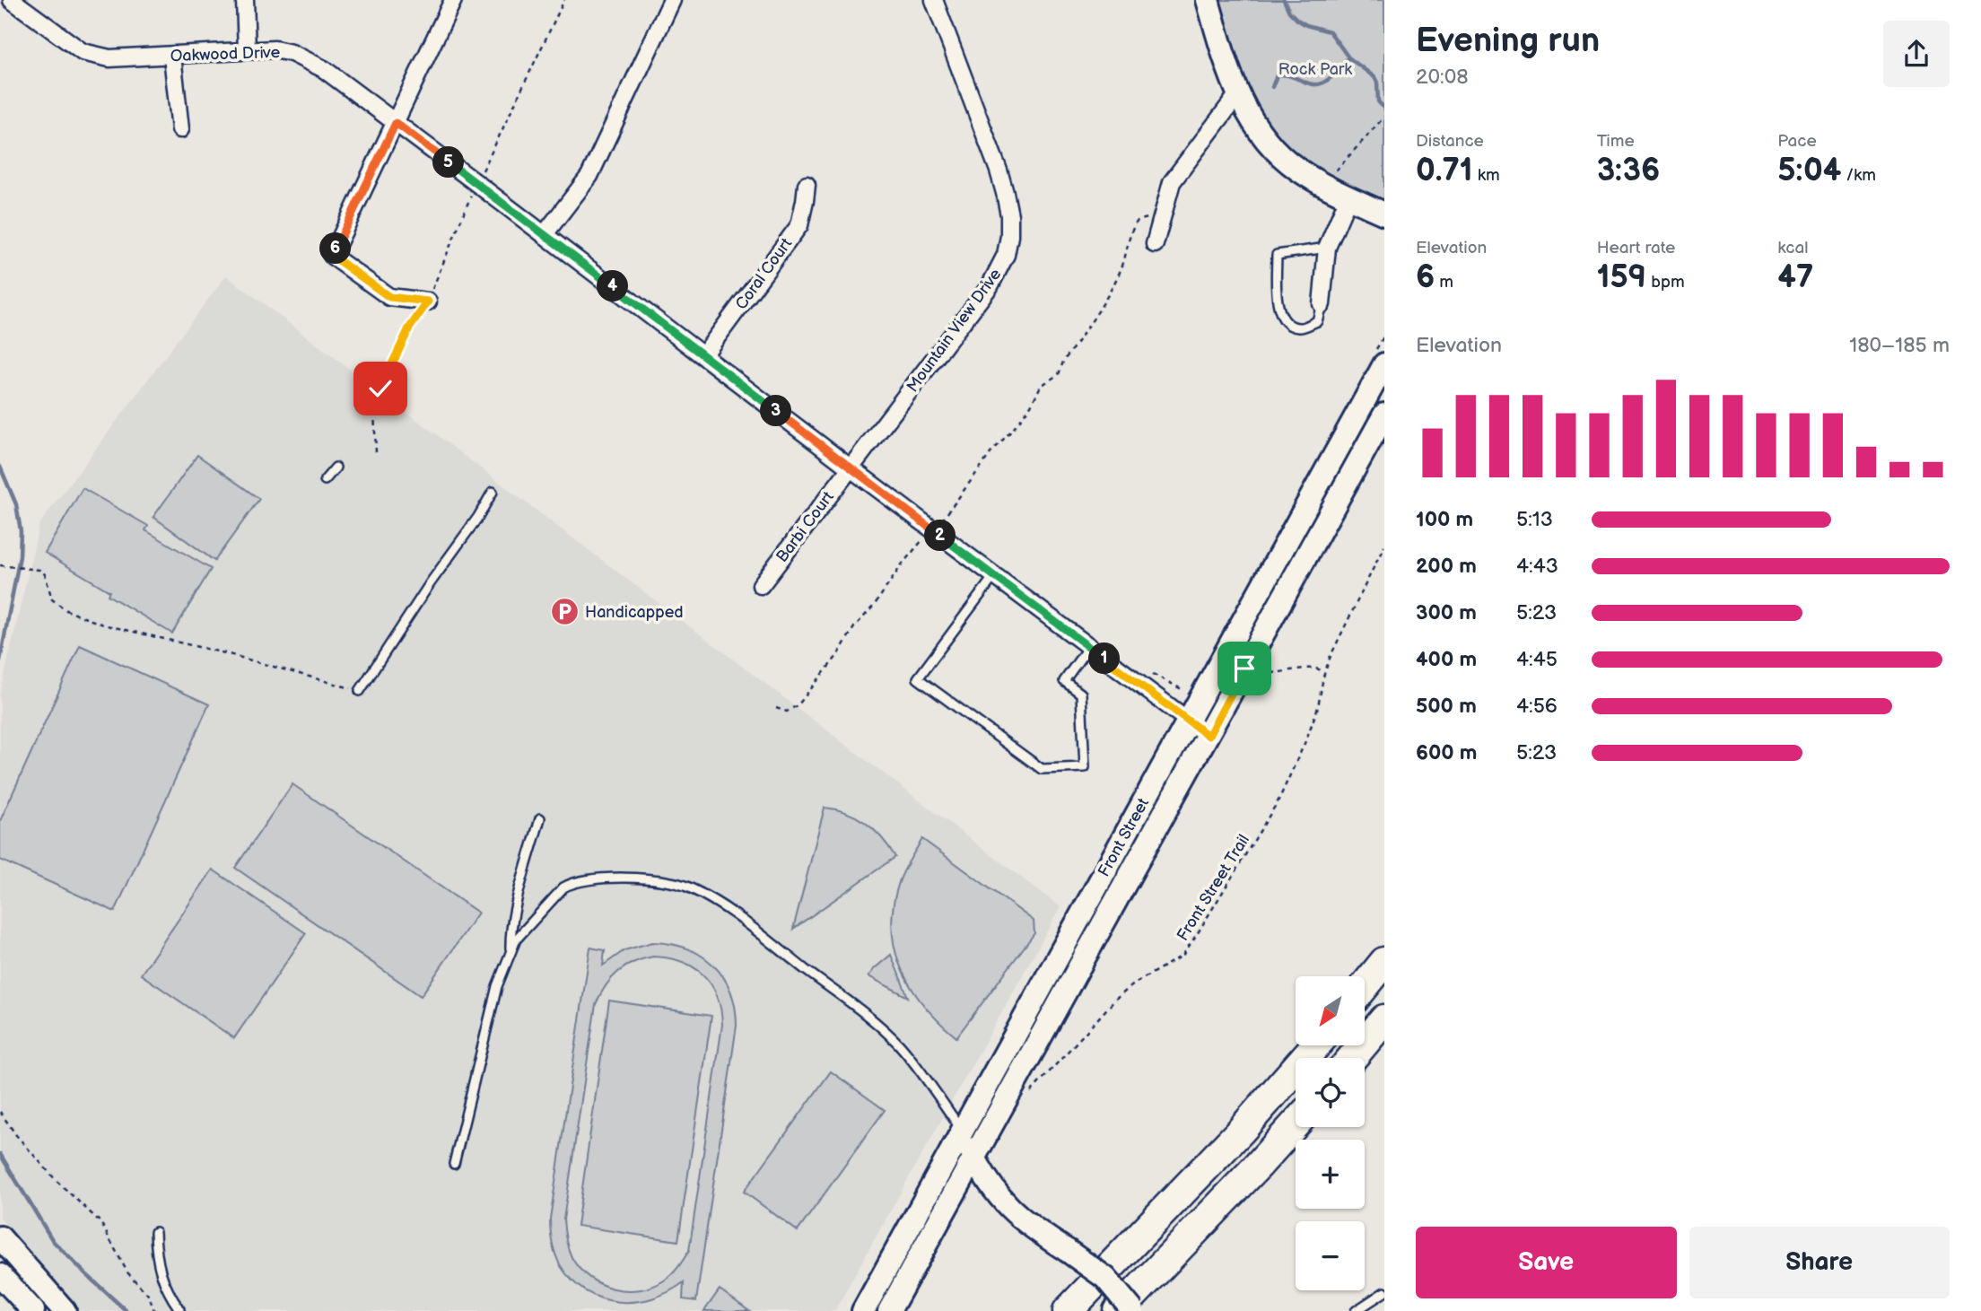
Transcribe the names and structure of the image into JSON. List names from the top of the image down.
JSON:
{
  "streets": {
    "main road": ["Front Street"],
    "street": [
      "Oakwood Drive",
      "Coral Court",
      "Mountain View Drive",
      "Barbi Court"
    ],
    "path": ["Front Street Trail"]
  },
  "crossings": [
    ["Oakwood Drive", "Coral Court"],
    ["Oakwood Drive", "Mountain View Drive"],
    ["Oakwood Drive", "Barbi Court"],
    ["Oakwood Drive", "Front Street"],
    ["Mountain View Drive", "Barbi Court"]
  ],
  "parks": ["Rock Park"],
  "places": {
    "parking": ["Handicapped"]
  },
  "north": "bottom left",
  "page": {
    "heading": ["Evening run", "20:08"],
    "stats": [
      ["Distance", "0.71 km"],
      ["Time", "3:36"],
      ["Pace", "5:04 /km"],
      ["Elevation", "6 m"],
      ["Heart rate", "159 bpm"],
      ["kcal", "47"]
    ],
    "pins": [
      "5",
      "6",
      "4",
      "3",
      "2",
      "1"
    ],
    "chart": ["Elevation", "180–185 m"],
    "list": [
      {
        "name": "100 m",
        "note": "5:13"
      },
      {
        "name": "200 m",
        "note": "4:43"
      },
      {
        "name": "300 m",
        "note": "5:23"
      },
      {
        "name": "400 m",
        "note": "4:45"
      },
      {
        "name": "500 m",
        "note": "4:56"
      },
      {
        "name": "600 m",
        "note": "5:23"
      }
    ],
    "map_buttons": ["+", "−"],
    "buttons": ["Save", "Share"]
  }
}
